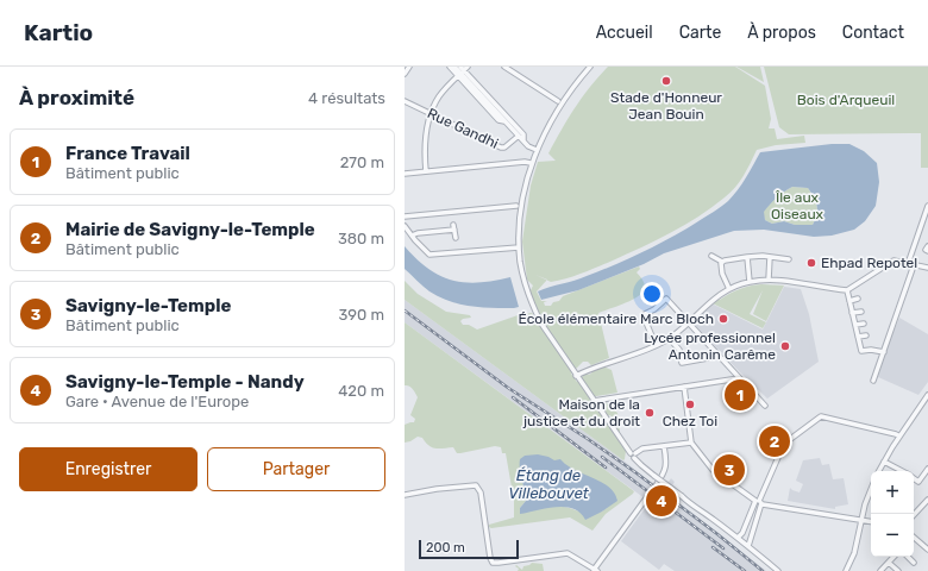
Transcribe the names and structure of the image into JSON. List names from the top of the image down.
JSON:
{
  "streets": {
    "street": ["Rue Gandhi"]
  },
  "water": ["Étang de Villebouvet"],
  "parks": ["Bois d'Arqueuil", "Île aux Oiseaux"],
  "places": [
    "Stade d'Honneur Jean Bouin",
    "Ehpad Repotel",
    "École élémentaire Marc Bloch",
    "Lycée professionnel Antonin Carême",
    "Chez Toi",
    "Maison de la justice et du droit"
  ],
  "scale_bar": "200 m",
  "page": {
    "header": "Kartio",
    "nav": [
      "Accueil",
      "Carte",
      "À propos",
      "Contact"
    ],
    "heading": ["À proximité", "4 résultats"],
    "list": [
      {
        "mark": "1",
        "name": "France Travail",
        "note": "Bâtiment public",
        "value": "270 m"
      },
      {
        "mark": "2",
        "name": "Mairie de Savigny-le-Temple",
        "note": "Bâtiment public",
        "value": "380 m"
      },
      {
        "mark": "3",
        "name": "Savigny-le-Temple",
        "note": "Bâtiment public",
        "value": "390 m"
      },
      {
        "mark": "4",
        "name": "Savigny-le-Temple - Nandy",
        "note": "Gare · Avenue de l'Europe",
        "value": "420 m"
      }
    ],
    "pins": [
      "1",
      "2",
      "3",
      "4"
    ],
    "buttons": ["Enregistrer", "Partager"],
    "map_buttons": ["+", "−"],
    "scale": "200 m"
  }
}
